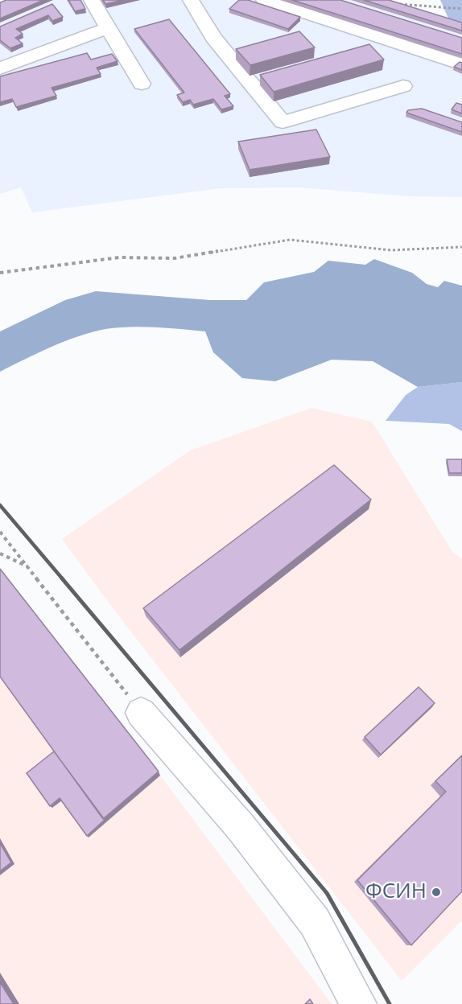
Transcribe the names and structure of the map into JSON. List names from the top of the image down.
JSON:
{
  "places": ["ФСИН"]
}
